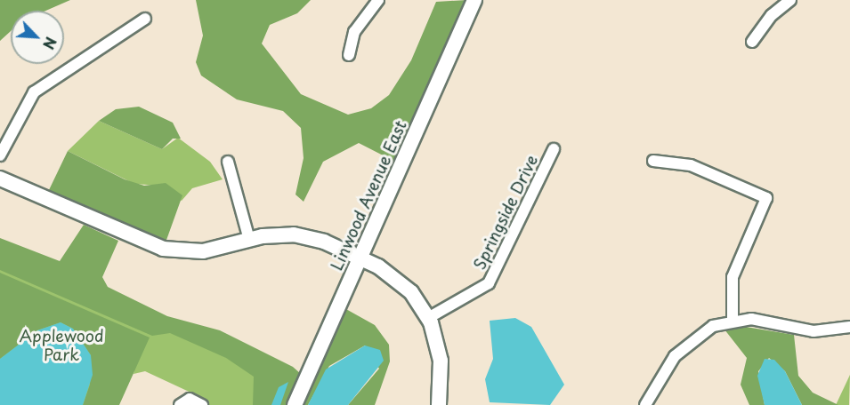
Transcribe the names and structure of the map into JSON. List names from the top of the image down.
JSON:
{
  "streets": {
    "street": ["Linwood Avenue East", "Springside Drive"]
  },
  "parks": ["Applewood Park"],
  "north": "bottom right"
}
